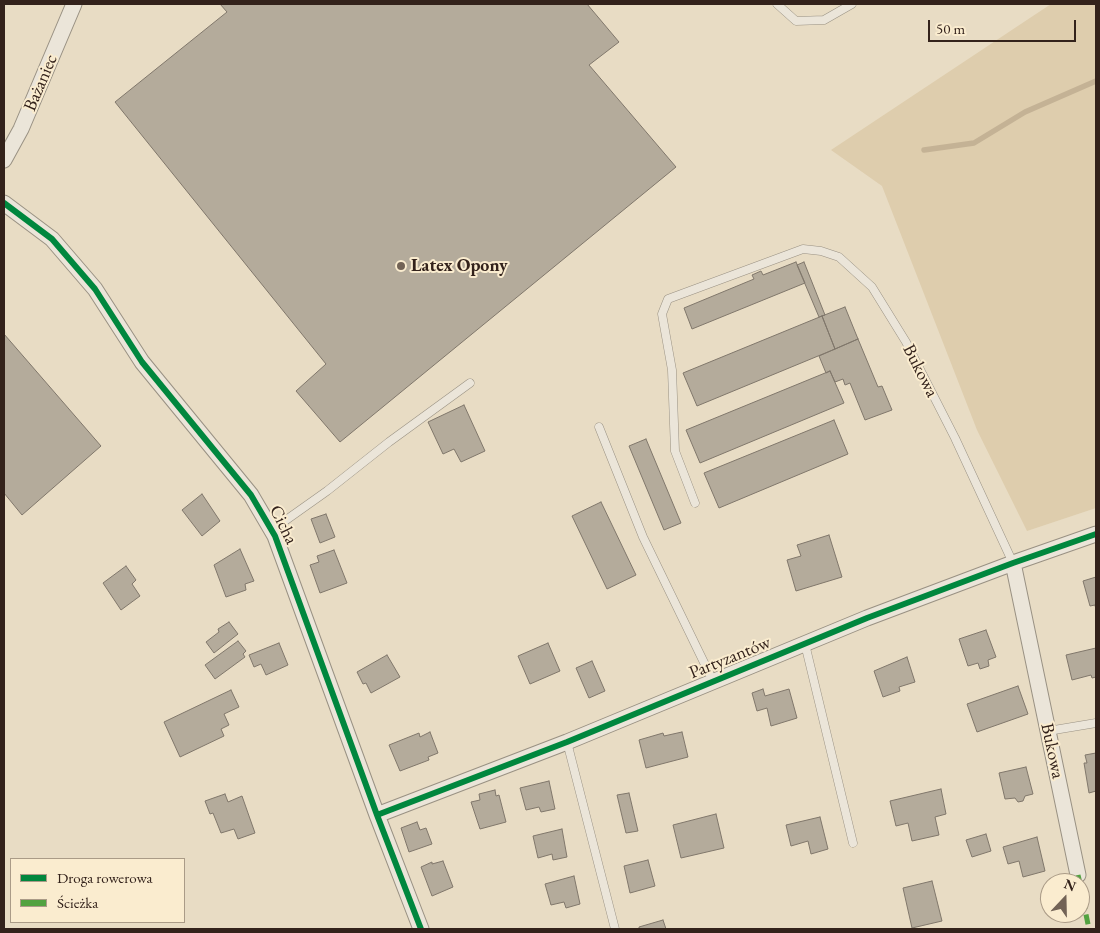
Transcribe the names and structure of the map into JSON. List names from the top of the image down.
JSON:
{
  "streets": {
    "street": [
      "Bażaniec",
      "Bukowa",
      "Cicha",
      "Partyzantów"
    ]
  },
  "crossings": [
    ["Bukowa", "Partyzantów"],
    ["Cicha", "Partyzantów"]
  ],
  "places": ["Latex Opony"],
  "legend": ["Droga rowerowa", "Ścieżka"],
  "scale_bar": "50 m",
  "north": "top"
}
